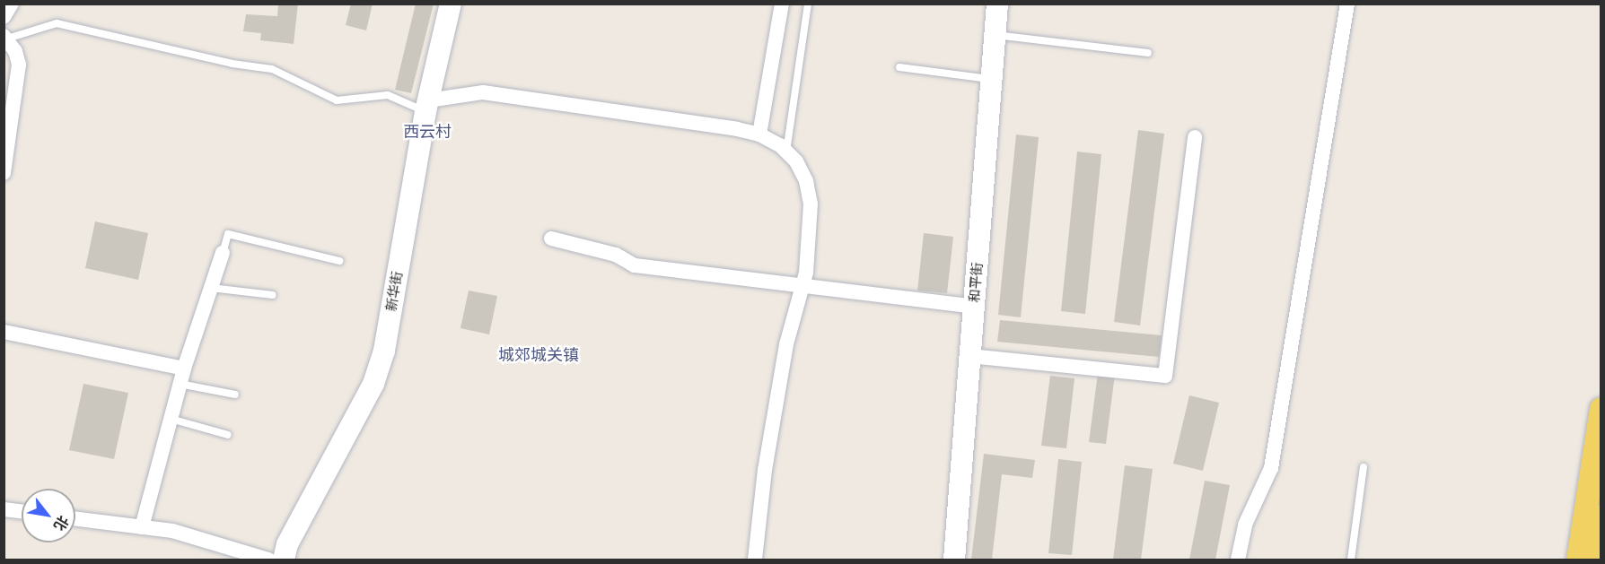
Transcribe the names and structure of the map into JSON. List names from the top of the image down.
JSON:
{
  "streets": {
    "street": ["和平街", "新华街"]
  },
  "districts": ["西云村", "城郊城关镇"],
  "north": "bottom right"
}
